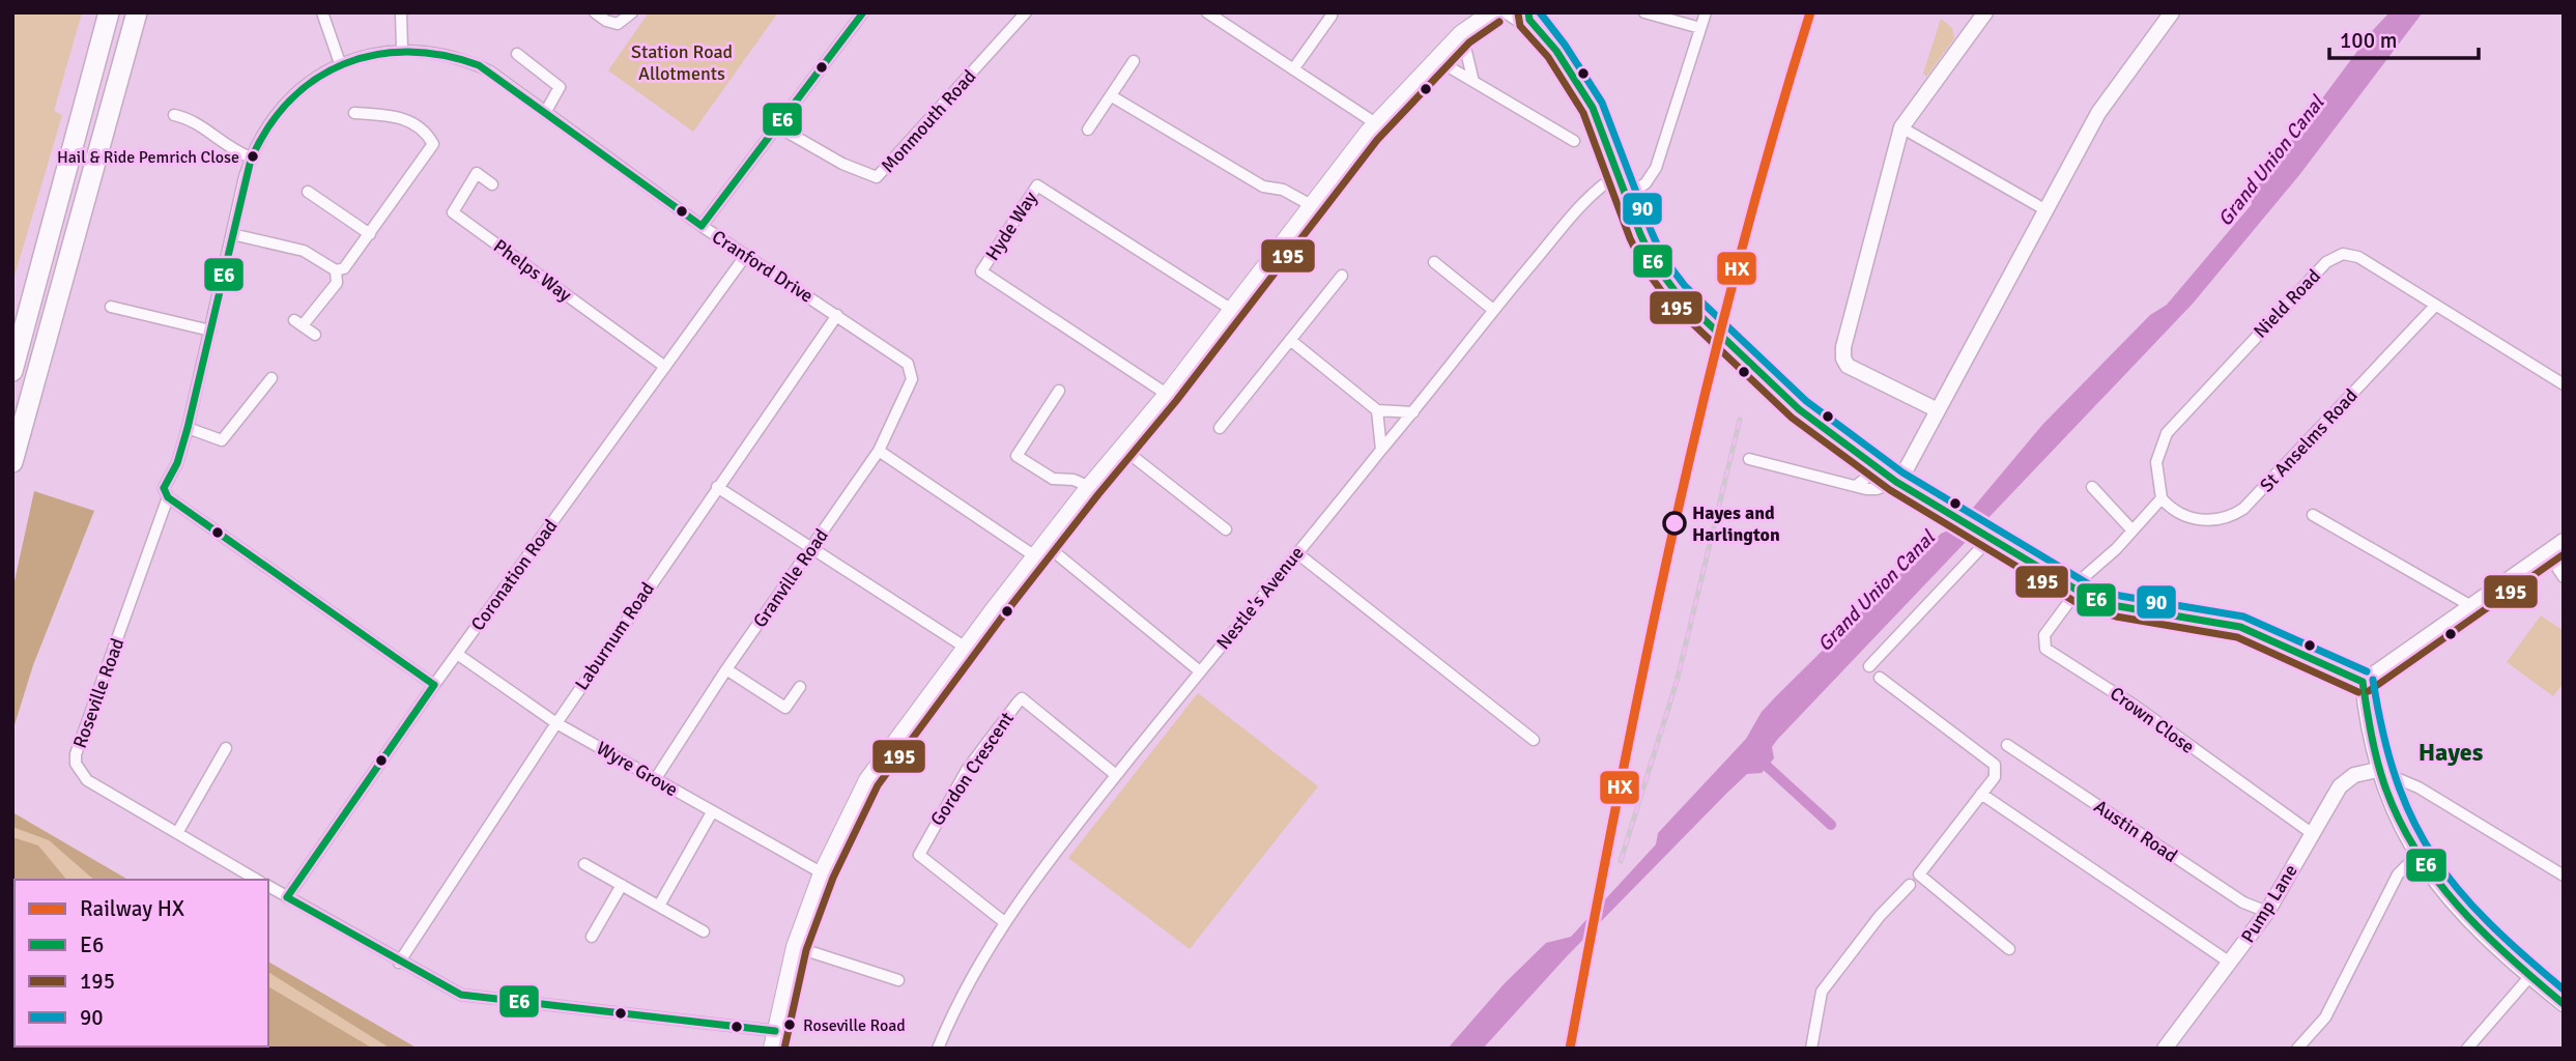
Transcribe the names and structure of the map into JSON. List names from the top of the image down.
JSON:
{
  "streets": {
    "street": [
      "Monmouth Road",
      "Hyde Way",
      "Cranford Drive",
      "Phelps Way",
      "Nield Road",
      "St Anselms Road",
      "Coronation Road",
      "Granville Road",
      "Nestle's Avenue",
      "Laburnum Road",
      "Roseville Road",
      "Crown Close",
      "Wyre Grove",
      "Gordon Crescent",
      "Austin Road",
      "Pump Lane"
    ]
  },
  "crossings": [
    ["Cranford Drive", "Coronation Road"],
    ["Cranford Drive", "Granville Road"],
    ["Cranford Drive", "Laburnum Road"],
    ["Cranford Drive", "Roseville Road"],
    ["Phelps Way", "Coronation Road"],
    ["Nield Road", "St Anselms Road"],
    ["Coronation Road", "Wyre Grove"],
    ["Granville Road", "Wyre Grove"],
    ["Nestle's Avenue", "Gordon Crescent"],
    ["Laburnum Road", "Wyre Grove"],
    ["Crown Close", "Pump Lane"],
    ["Austin Road", "Pump Lane"]
  ],
  "districts": ["Hayes"],
  "water": ["Grand Union Canal"],
  "parks": ["Station Road Allotments"],
  "places": ["Hail & Ride Pemrich Close", "Hayes and Harlington", "Roseville Road"],
  "lines": [
    "rail line HX",
    "transit line E6",
    "transit line 90",
    "transit line 195"
  ],
  "legend": [
    "Railway HX",
    "E6",
    "195",
    "90"
  ],
  "scale_bar": "100 m"
}
